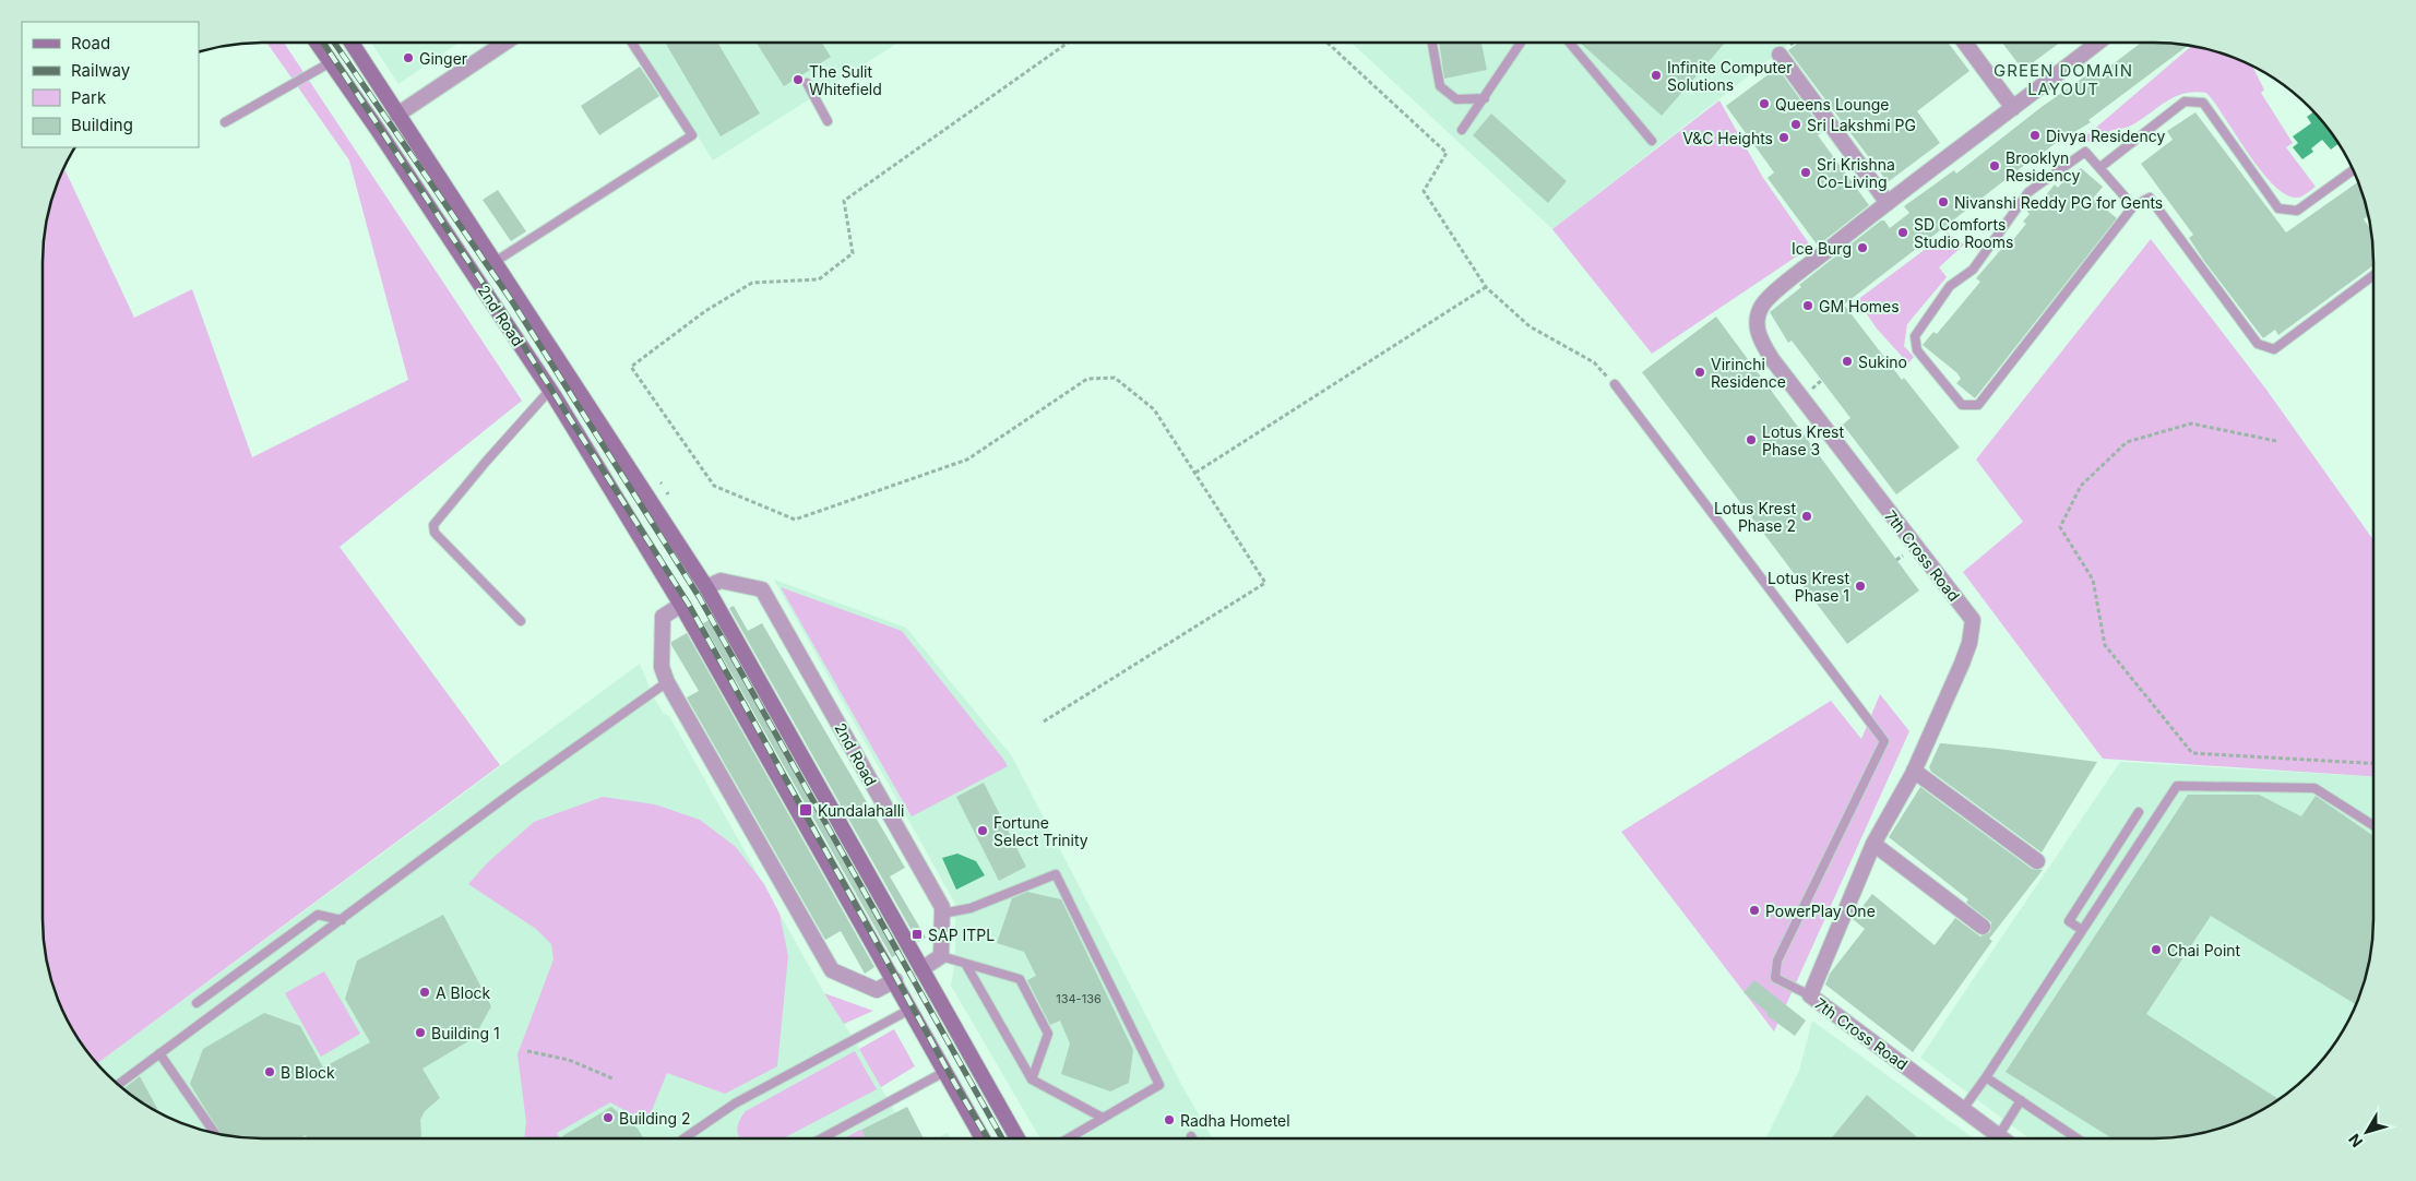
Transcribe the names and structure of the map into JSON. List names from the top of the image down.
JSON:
{
  "streets": {
    "main road": ["2nd Road"],
    "street": ["7th Cross Road"]
  },
  "districts": ["GREEN DOMAIN LAYOUT"],
  "places": {
    "other": [
      "Ginger",
      "Infinite Computer Solutions",
      "The Sulit Whitefield",
      "Queens Lounge",
      "Sri Lakshmi PG",
      "Divya Residency",
      "V&C Heights",
      "Brooklyn Residency",
      "Sri Krishna Co-Living",
      "Nivanshi Reddy PG for Gents",
      "SD Comforts Studio Rooms",
      "Ice Burg",
      "GM Homes",
      "Sukino",
      "Virinchi Residence",
      "Lotus Krest Phase 3",
      "Lotus Krest Phase 2",
      "Lotus Krest Phase 1",
      "Fortune Select Trinity",
      "PowerPlay One",
      "Chai Point",
      "A Block",
      "Building 1",
      "B Block",
      "Building 2",
      "Radha Hometel"
    ],
    "transit": ["Kundalahalli", "SAP ITPL"]
  },
  "house_numbers": ["134-136"],
  "legend": [
    "Road",
    "Railway",
    "Park",
    "Building"
  ],
  "north": "bottom left"
}
